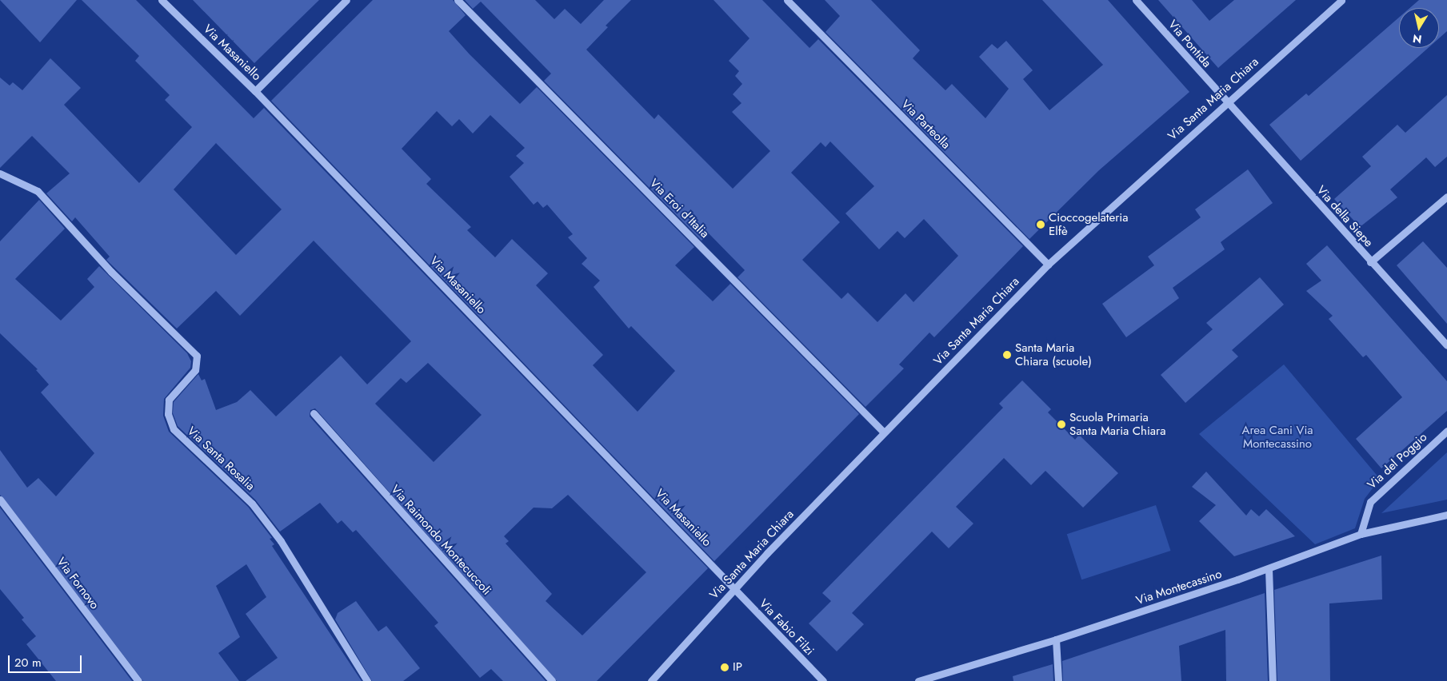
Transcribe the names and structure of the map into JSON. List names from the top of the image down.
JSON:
{
  "streets": {
    "street": [
      "Via Pontida",
      "Via Masaniello",
      "Via Santa Maria Chiara",
      "Via Parteolla",
      "Via Eroi d'Italia",
      "Via della Siepe",
      "Via Santa Rosalia",
      "Via del Poggio",
      "Via Raimondo Montecuccoli",
      "Via Fornovo",
      "Via Montecassino",
      "Via Fabio Filzi"
    ]
  },
  "crossings": [
    ["Via Pontida", "Via Santa Maria Chiara"],
    ["Via Pontida", "Via della Siepe"],
    ["Via Masaniello", "Via Santa Maria Chiara"],
    ["Via Masaniello", "Via Fabio Filzi"],
    ["Via Santa Maria Chiara", "Via Parteolla"],
    ["Via Santa Maria Chiara", "Via Eroi d'Italia"],
    ["Via Santa Maria Chiara", "Via della Siepe"],
    ["Via Santa Maria Chiara", "Via Fabio Filzi"],
    ["Via del Poggio", "Via Montecassino"]
  ],
  "parks": ["Area Cani Via Montecassino"],
  "places": [
    "Cioccogelateria Elfè",
    "Santa Maria Chiara (scuole)",
    "Scuola Primaria Santa Maria Chiara",
    "IP"
  ],
  "scale_bar": "20 m",
  "north": "bottom"
}
